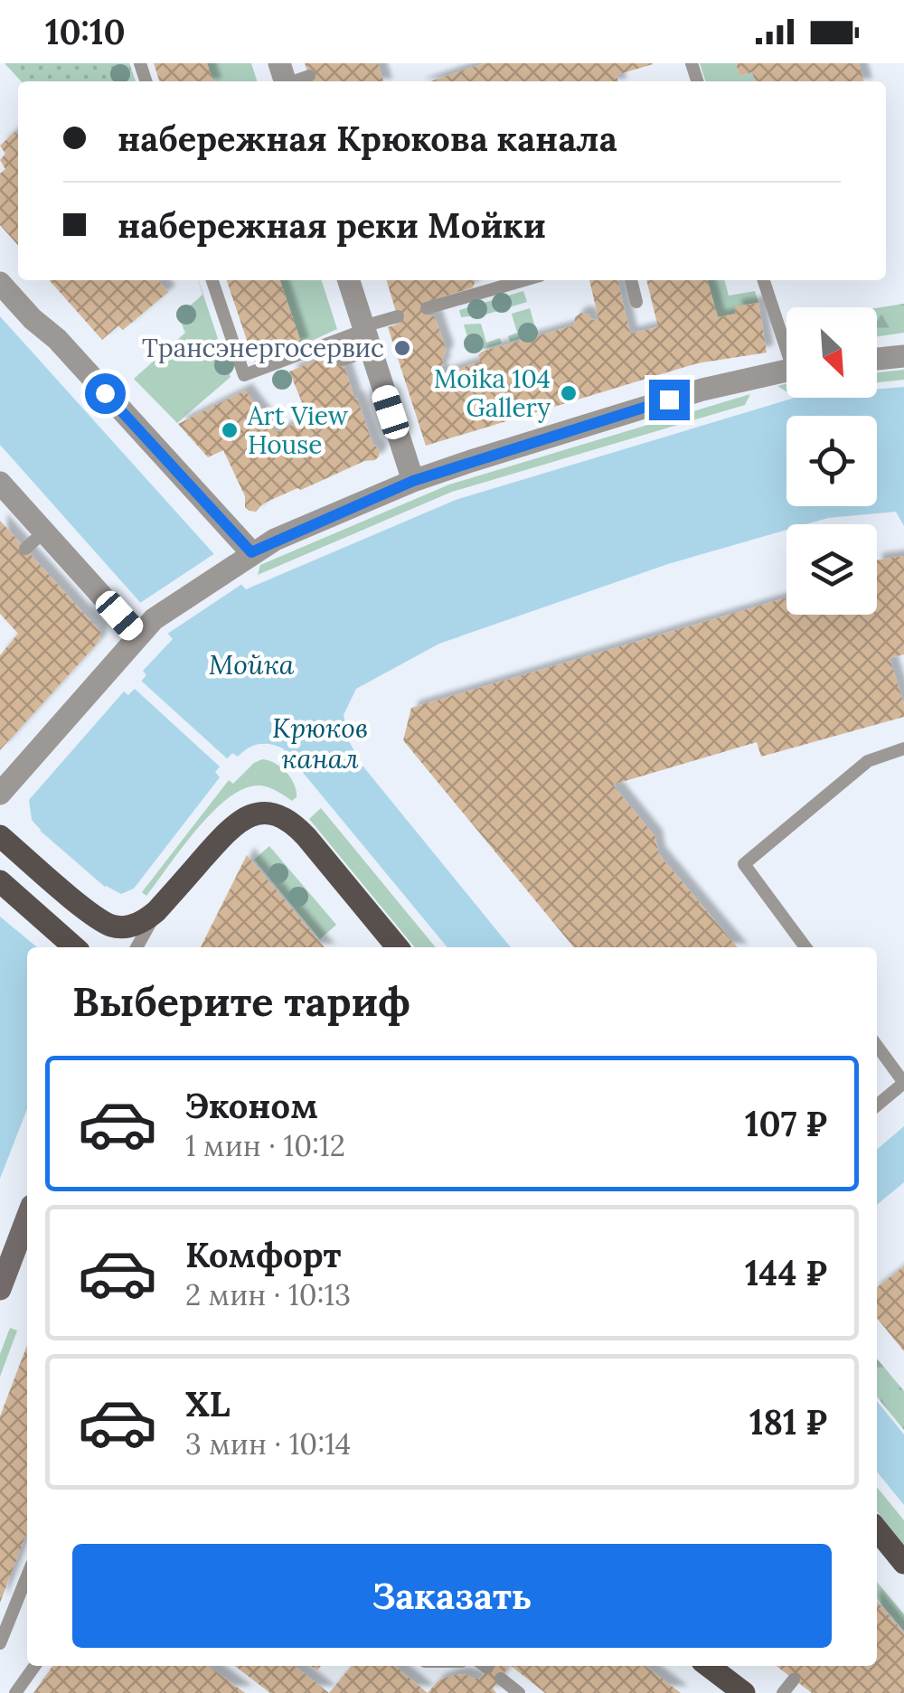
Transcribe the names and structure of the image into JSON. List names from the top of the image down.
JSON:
{
  "water": ["Мойка", "Крюков канал"],
  "places": ["Трансэнергосервис", "Moika 104 Gallery", "Art View House"],
  "north": "bottom right",
  "page": {
    "status": "10:10",
    "banner": ["набережная Крюкова канала", "набережная реки Мойки"],
    "heading": "Выберите тариф",
    "list": [
      {
        "name": "Эконом",
        "note": "1 мин · 10:12",
        "value": "107 ₽"
      },
      {
        "name": "Комфорт",
        "note": "2 мин · 10:13",
        "value": "144 ₽"
      },
      {
        "name": "XL",
        "note": "3 мин · 10:14",
        "value": "181 ₽"
      }
    ],
    "buttons": "Заказать"
  }
}
